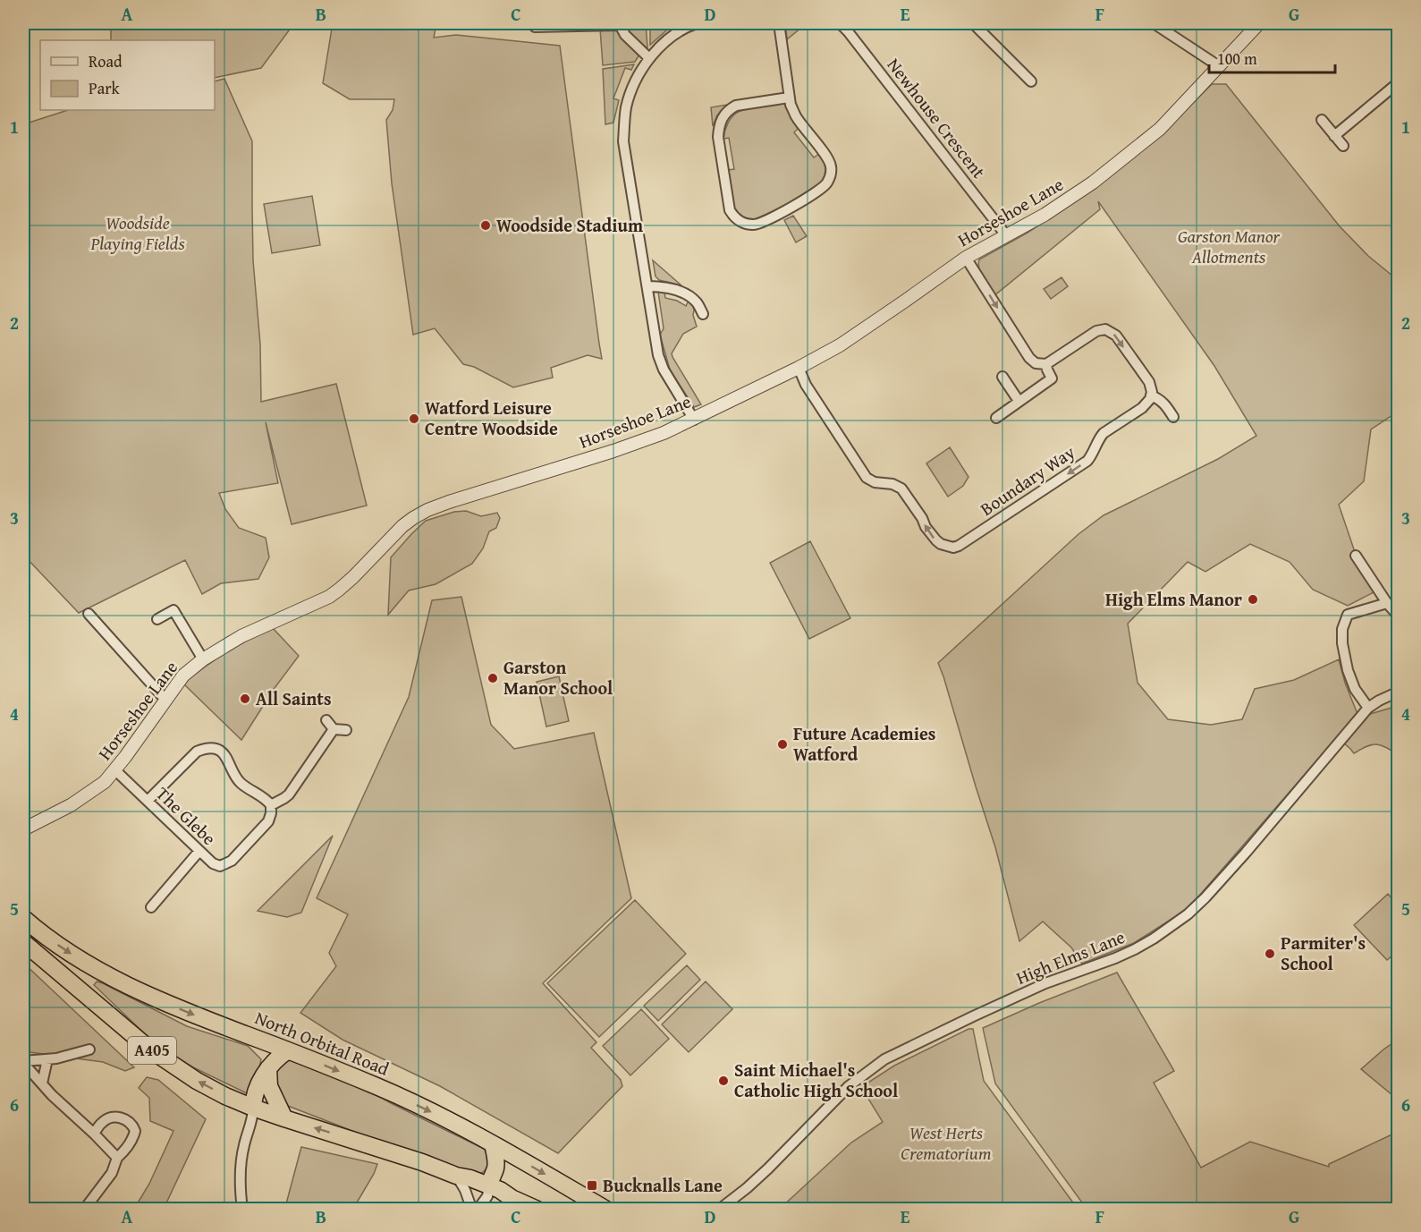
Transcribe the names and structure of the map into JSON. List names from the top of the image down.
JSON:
{
  "streets": {
    "highway": ["North Orbital Road", "A405"],
    "street": [
      "Newhouse Crescent",
      "Horseshoe Lane",
      "Boundary Way",
      "The Glebe",
      "High Elms Lane"
    ]
  },
  "crossings": [
    ["Newhouse Crescent", "Horseshoe Lane"],
    ["Horseshoe Lane", "Boundary Way"],
    ["Horseshoe Lane", "The Glebe"]
  ],
  "parks": ["Woodside Playing Fields", "Garston Manor Allotments", "West Herts Crematorium"],
  "places": {
    "other": [
      "Woodside Stadium",
      "Watford Leisure Centre Woodside",
      "High Elms Manor",
      "Garston Manor School",
      "All Saints",
      "Future Academies Watford",
      "Parmiter's School",
      "Saint Michael's Catholic High School"
    ],
    "transit": ["Bucknalls Lane"]
  },
  "legend": ["Road", "Park"],
  "scale_bar": "100 m",
  "grid": {
    "columns": [
      "A",
      "B",
      "C",
      "D",
      "E",
      "F",
      "G"
    ],
    "rows": [
      "1",
      "2",
      "3",
      "4",
      "5",
      "6"
    ]
  }
}
